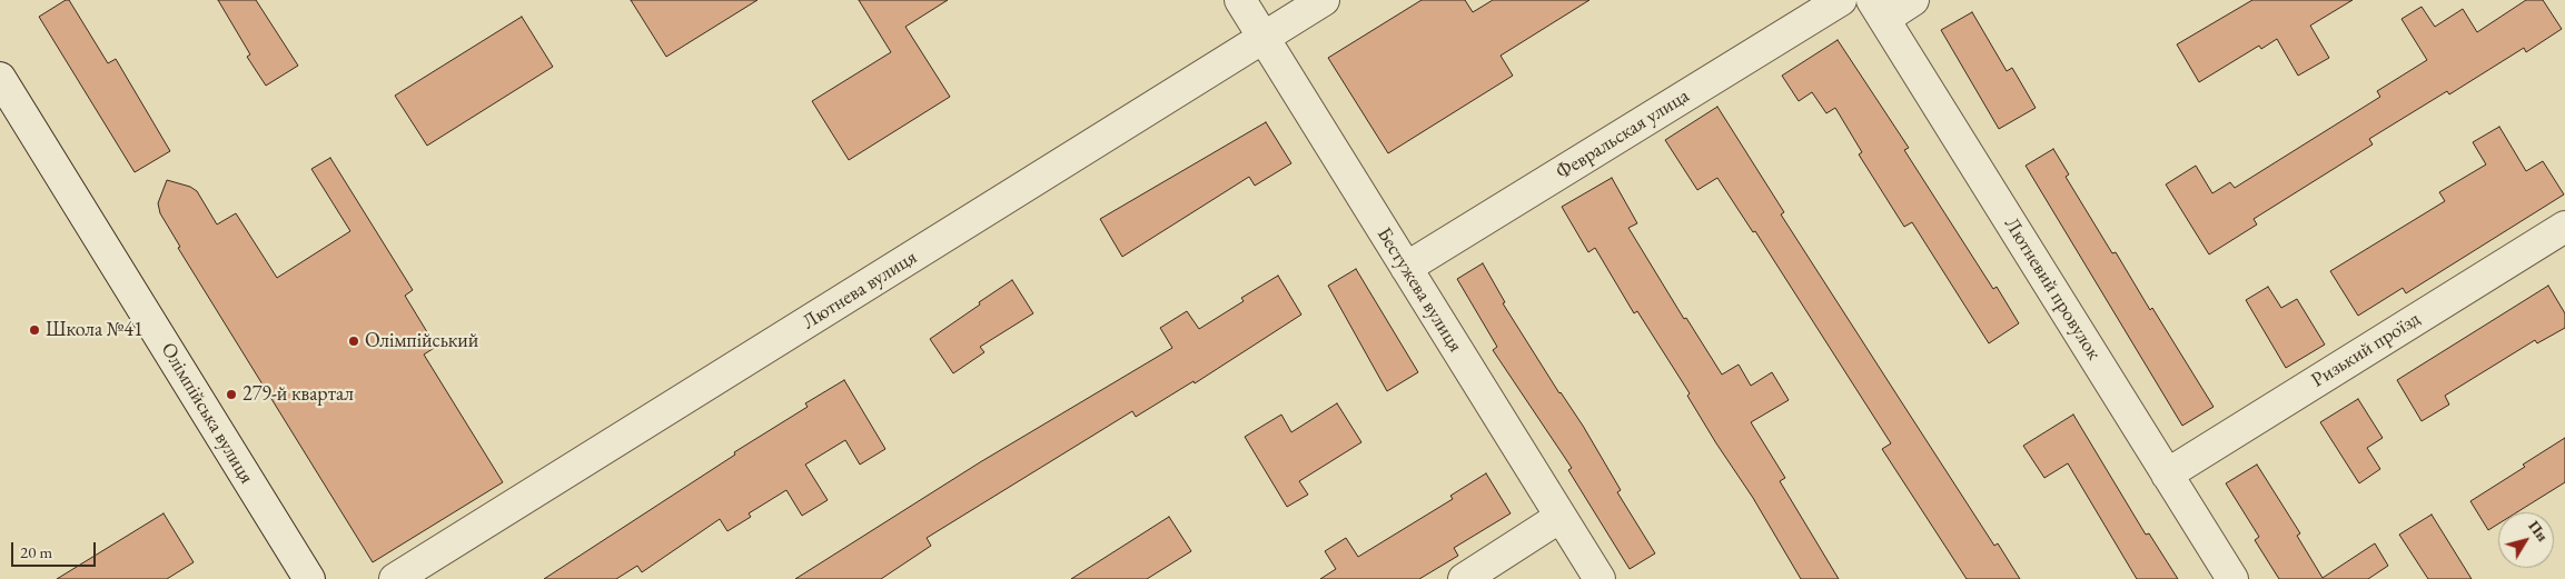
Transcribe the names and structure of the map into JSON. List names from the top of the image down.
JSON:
{
  "streets": {
    "street": [
      "Февральская улица",
      "Лютневий провулок",
      "Лютнева вулиця",
      "Бестужева вулиця",
      "Ризький проїзд",
      "Олімпійська вулиця"
    ]
  },
  "crossings": [
    ["Февральская улица", "Бестужева вулиця"],
    ["Лютневий провулок", "Ризький проїзд"],
    ["Лютнева вулиця", "Бестужева вулиця"]
  ],
  "places": ["Школа №41", "Олімпійський", "279-й квартал"],
  "scale_bar": "20 m",
  "north": "top right"
}
